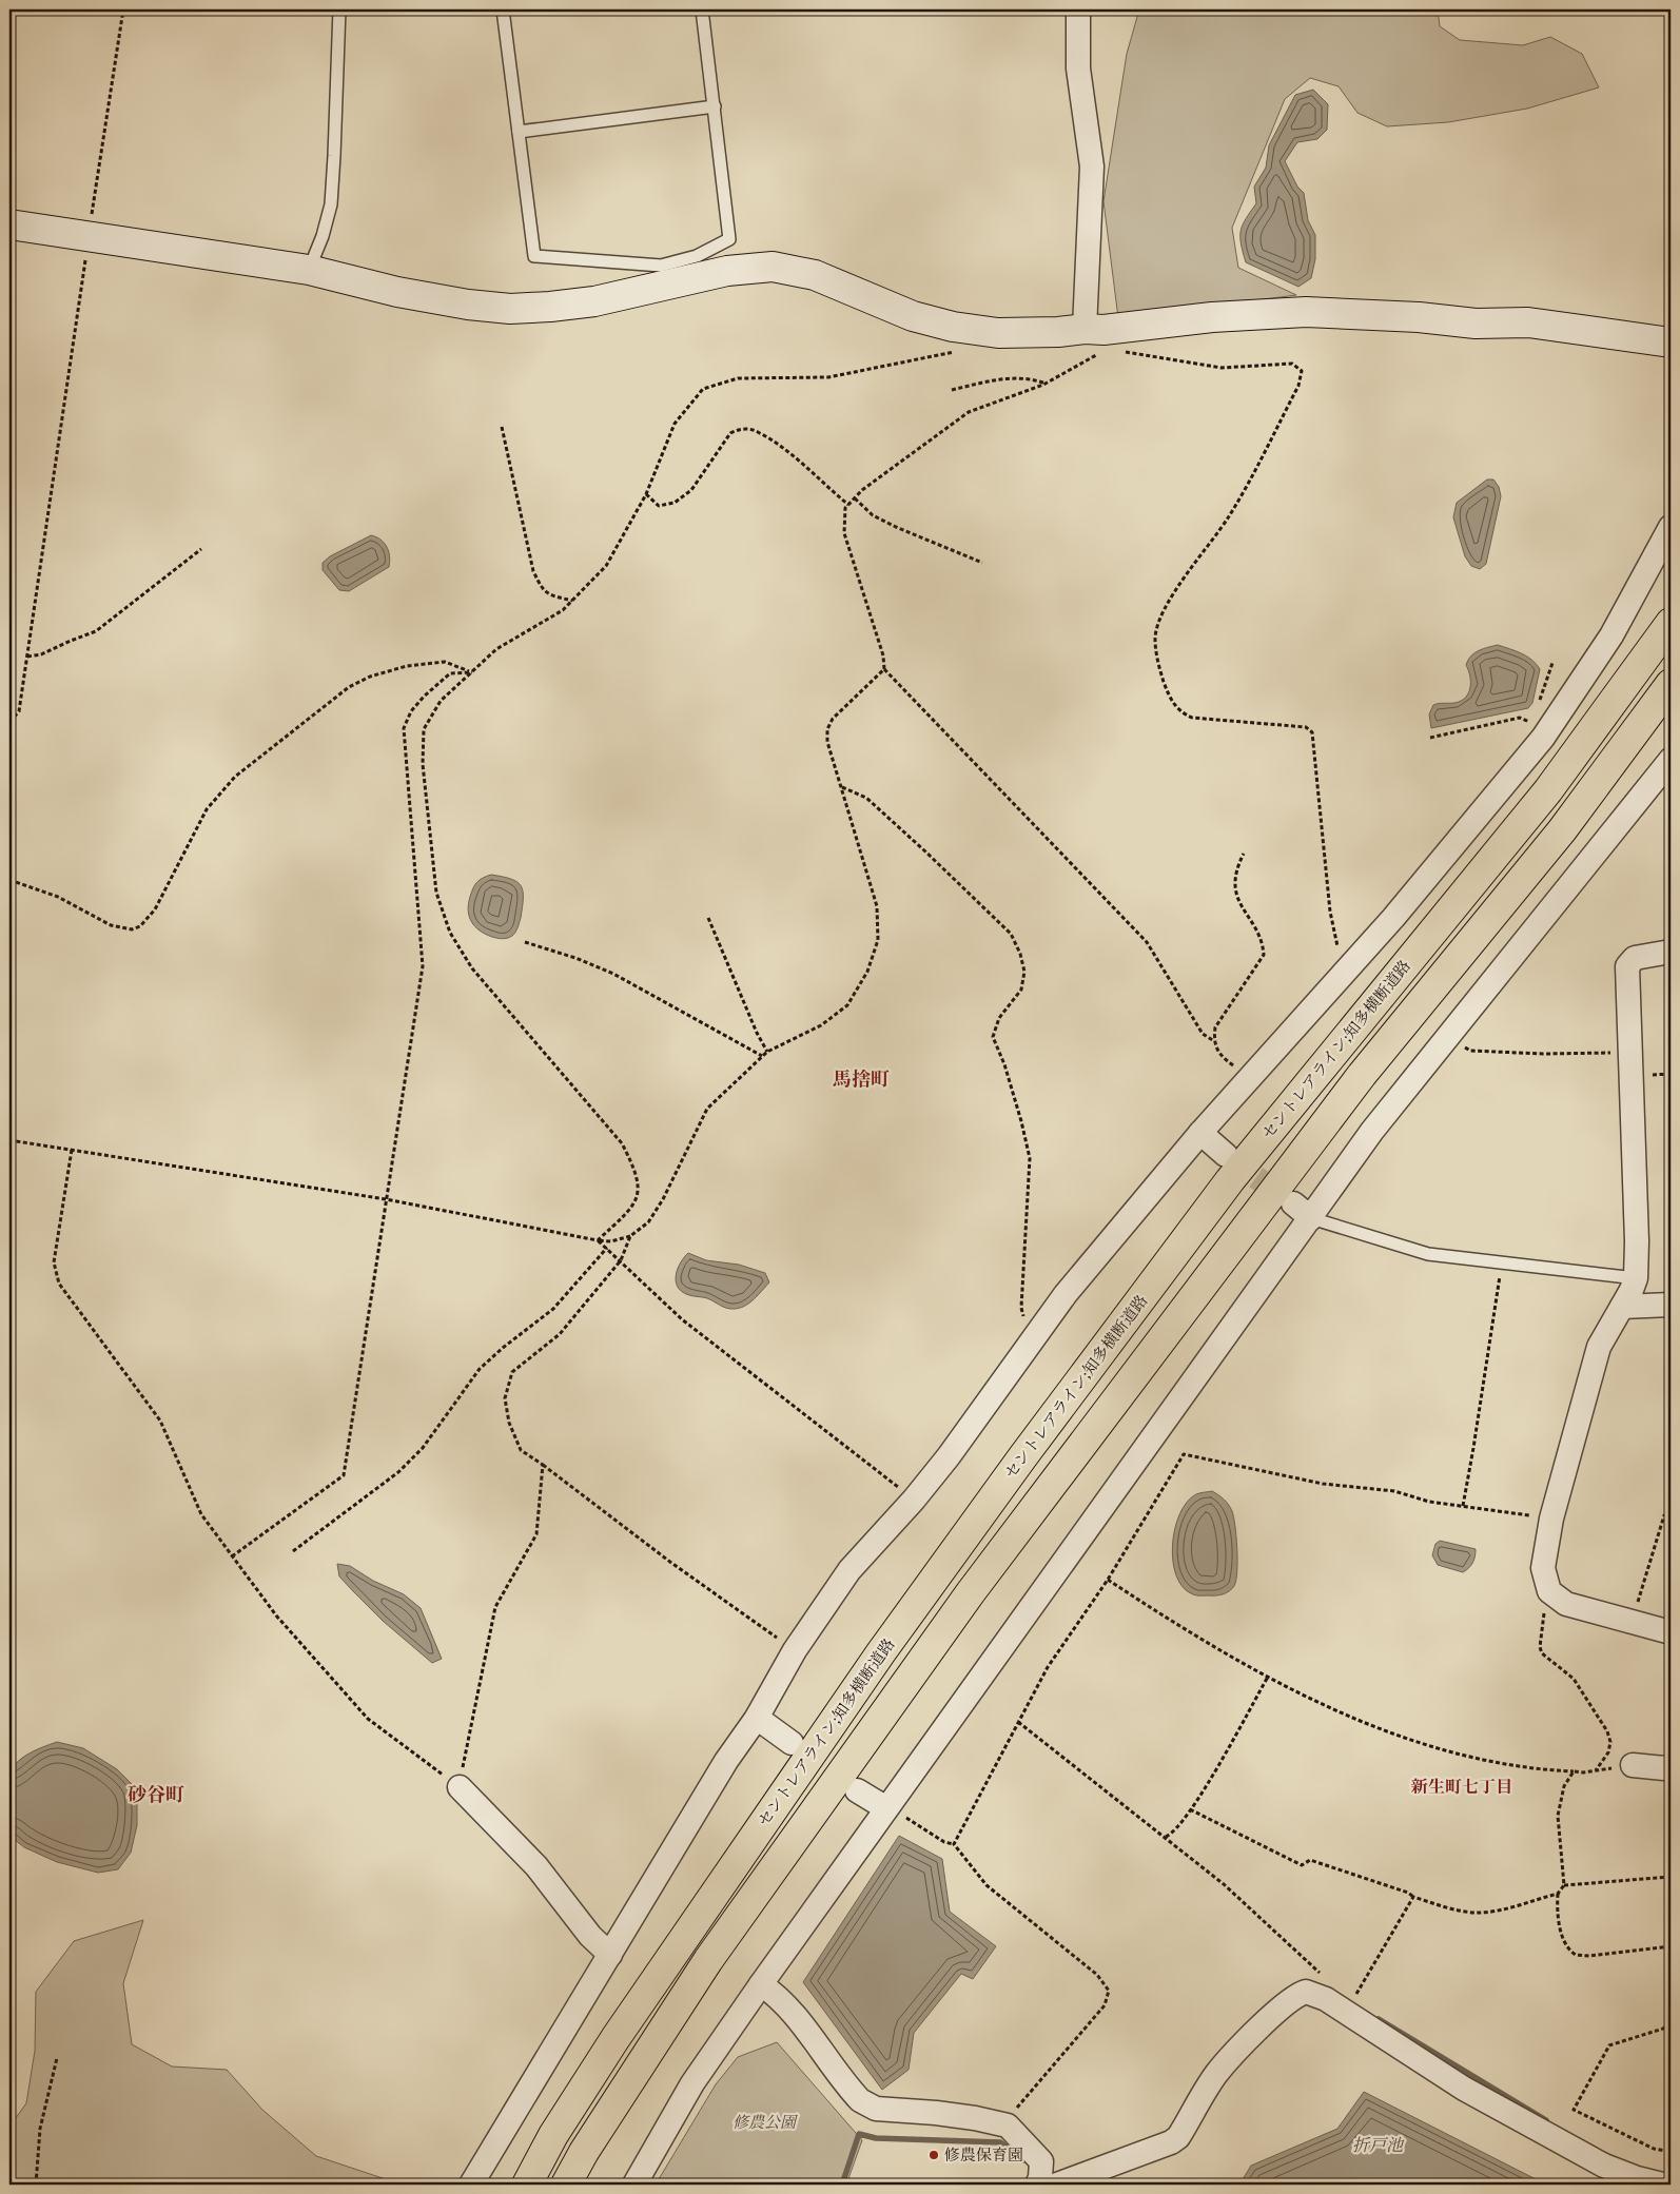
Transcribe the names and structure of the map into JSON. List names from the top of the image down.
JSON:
{
  "streets": {
    "highway": ["セントレアライン;知多横断道路"]
  },
  "districts": ["馬捨町", "新生町七丁目", "砂谷町"],
  "water": ["折戸池"],
  "parks": ["修農公園"],
  "places": ["修農保育園"]
}
